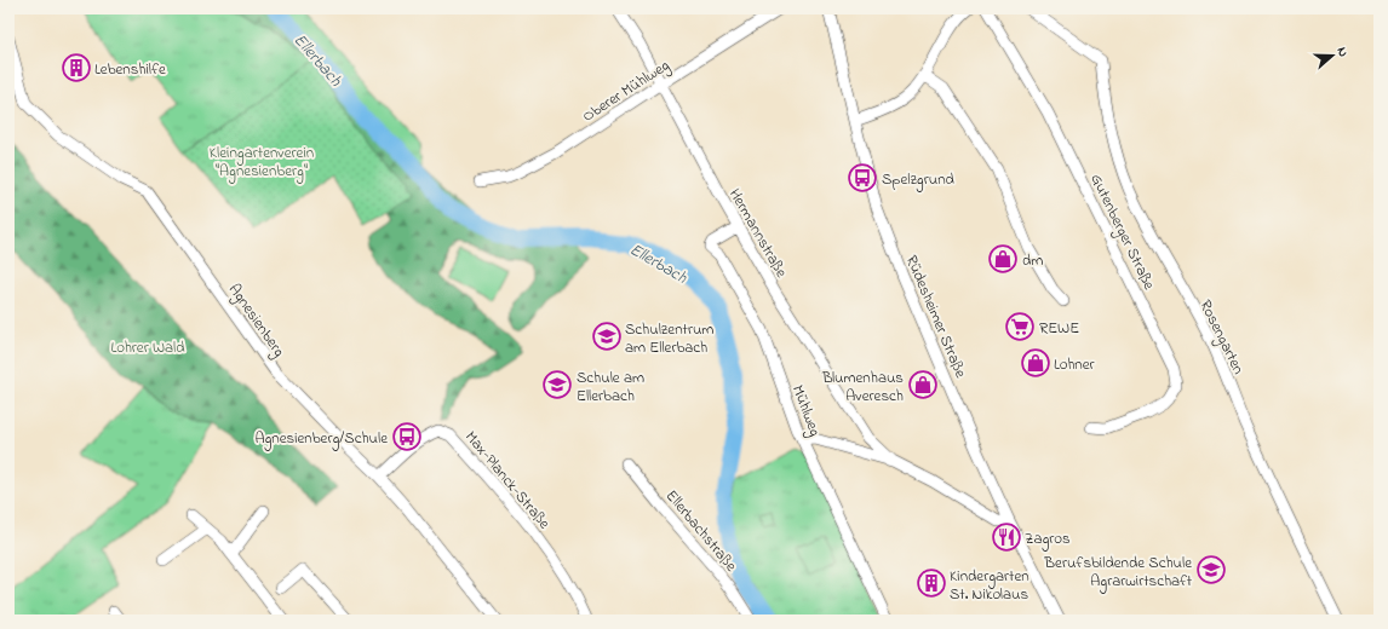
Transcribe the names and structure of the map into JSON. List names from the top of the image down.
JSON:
{
  "streets": {
    "street": [
      "Oberer Mühlweg",
      "Gutenberger Straße",
      "Hermannstraße",
      "Rüdesheimer Straße",
      "Agnesienberg",
      "Rosengarten",
      "Mühlweg",
      "Max-Planck-Straße",
      "Ellerbachstraße"
    ]
  },
  "crossings": [
    ["Oberer Mühlweg", "Hermannstraße"],
    ["Hermannstraße", "Rüdesheimer Straße"],
    ["Hermannstraße", "Mühlweg"],
    ["Agnesienberg", "Max-Planck-Straße"]
  ],
  "water": ["Ellerbach"],
  "parks": ["Kleingartenverein \"Agnesienberg\"", "Lohrer Wald"],
  "places": {
    "building": ["Lebenshilfe", "Kindergarten St. Nikolaus"],
    "bus stop": ["Spelzgrund", "Agnesienberg/Schule"],
    "shop": ["dm", "Lohner", "Blumenhaus Averesch"],
    "supermarket": ["REWE"],
    "school or university": ["Schulzentrum am Ellerbach", "Schule am Ellerbach", "Berufsbildende Schule Agrarwirtschaft"],
    "restaurant": ["Zagros"]
  },
  "north": "right"
}
